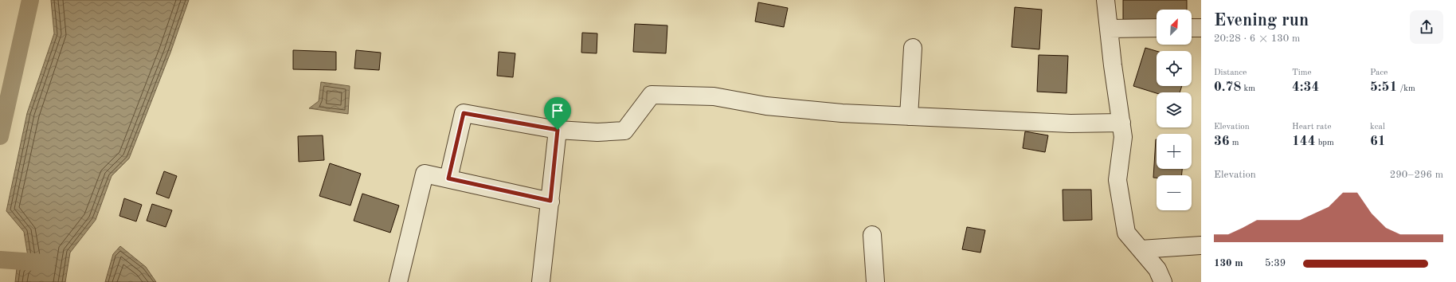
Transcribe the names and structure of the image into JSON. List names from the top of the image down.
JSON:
{
  "north": "top right",
  "page": {
    "heading": ["Evening run", "20:28 · 6 × 130 m"],
    "map_buttons": ["+", "−"],
    "stats": [
      ["Distance", "0.78 km"],
      ["Time", "4:34"],
      ["Pace", "5:51 /km"],
      ["Elevation", "36 m"],
      ["Heart rate", "144 bpm"],
      ["kcal", "61"]
    ],
    "chart": ["Elevation", "290–296 m"],
    "list": [
      {
        "name": "130 m",
        "note": "5:39"
      }
    ]
  }
}
